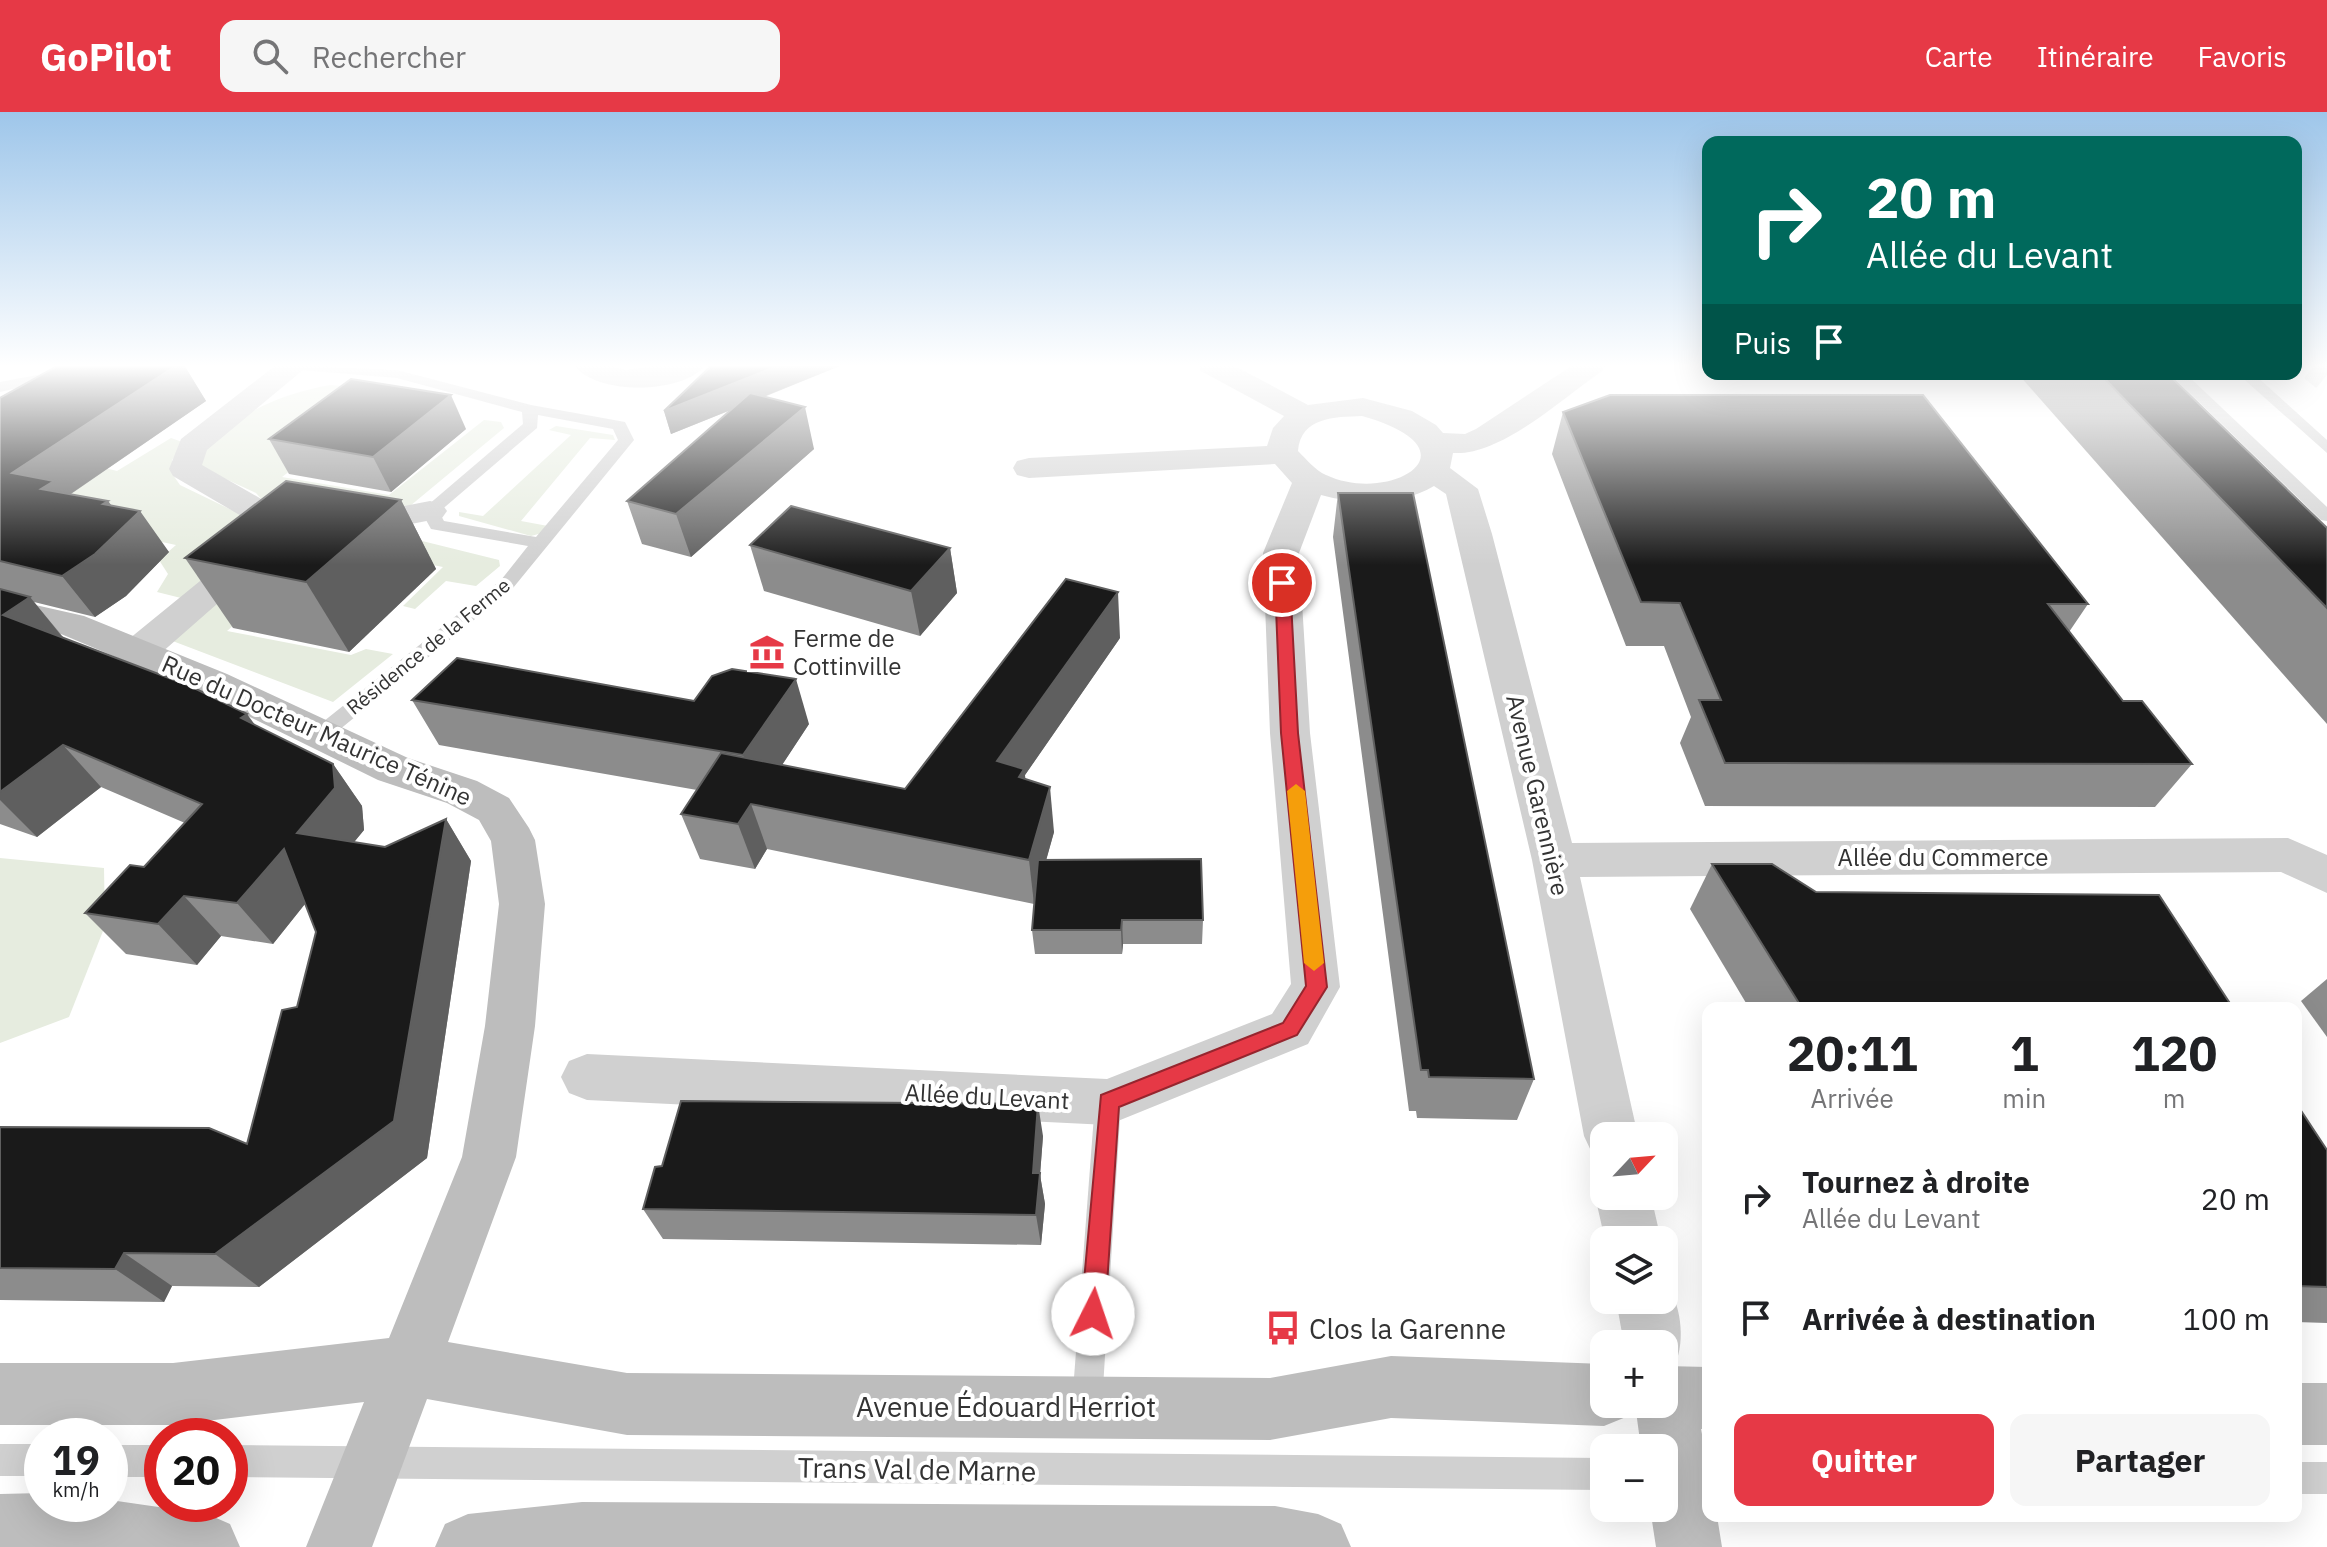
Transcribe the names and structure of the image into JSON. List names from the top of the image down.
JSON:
{
  "streets": {
    "street": [
      "Rue du Docteur Maurice Ténine",
      "Avenue Garennière",
      "Allée du Commerce",
      "Allée du Levant",
      "Avenue Édouard Herriot"
    ],
    "lane": ["Résidence de la Ferme", "Trans Val de Marne"]
  },
  "crossings": [
    ["Résidence de la Ferme", "Rue du Docteur Maurice Ténine"],
    ["Rue du Docteur Maurice Ténine", "Avenue Édouard Herriot"],
    ["Avenue Garennière", "Allée du Commerce"]
  ],
  "places": {
    "museum": ["Ferme de Cottinville"],
    "bus stop": ["Clos la Garenne"]
  },
  "north": "top right",
  "page": {
    "header": "GoPilot",
    "search": "Rechercher",
    "nav": ["Carte", "Itinéraire", "Favoris"],
    "turn": ["20 m", "Allée du Levant"],
    "then": "Puis",
    "eta": [
      "20:11",
      "Arrivée",
      "1",
      "min",
      "120",
      "m"
    ],
    "map_buttons": ["+", "−"],
    "list": [
      {
        "name": "Tournez à droite",
        "note": "Allée du Levant",
        "value": "20 m"
      },
      {
        "name": "Arrivée à destination",
        "value": "100 m"
      }
    ],
    "buttons": ["Quitter", "Partager"],
    "speed": "19 km/h",
    "limit": "20"
  }
}
